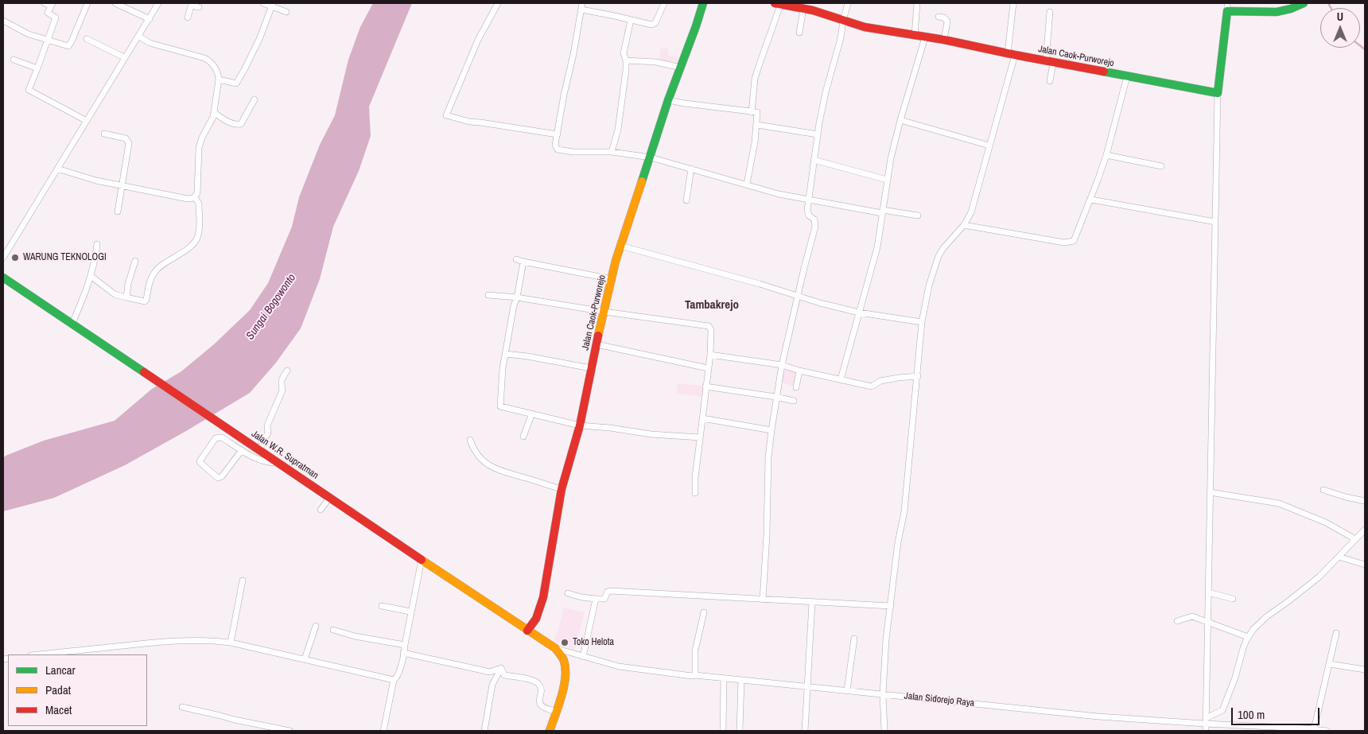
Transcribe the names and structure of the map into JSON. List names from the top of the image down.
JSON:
{
  "streets": {
    "street": ["Jalan Caok-Purworejo", "Jalan W.R. Supratman", "Jalan Sidorejo Raya"]
  },
  "crossings": [
    ["Jalan Caok-Purworejo", "Jalan W.R. Supratman"],
    ["Jalan W.R. Supratman", "Jalan Sidorejo Raya"]
  ],
  "districts": ["Tambakrejo"],
  "water": ["Sungai Bogowonto"],
  "places": ["WARUNG TEKNOLOGI", "Toko Helota"],
  "legend": ["Lancar", "Padat", "Macet"],
  "scale_bar": "100 m",
  "north": "top"
}
